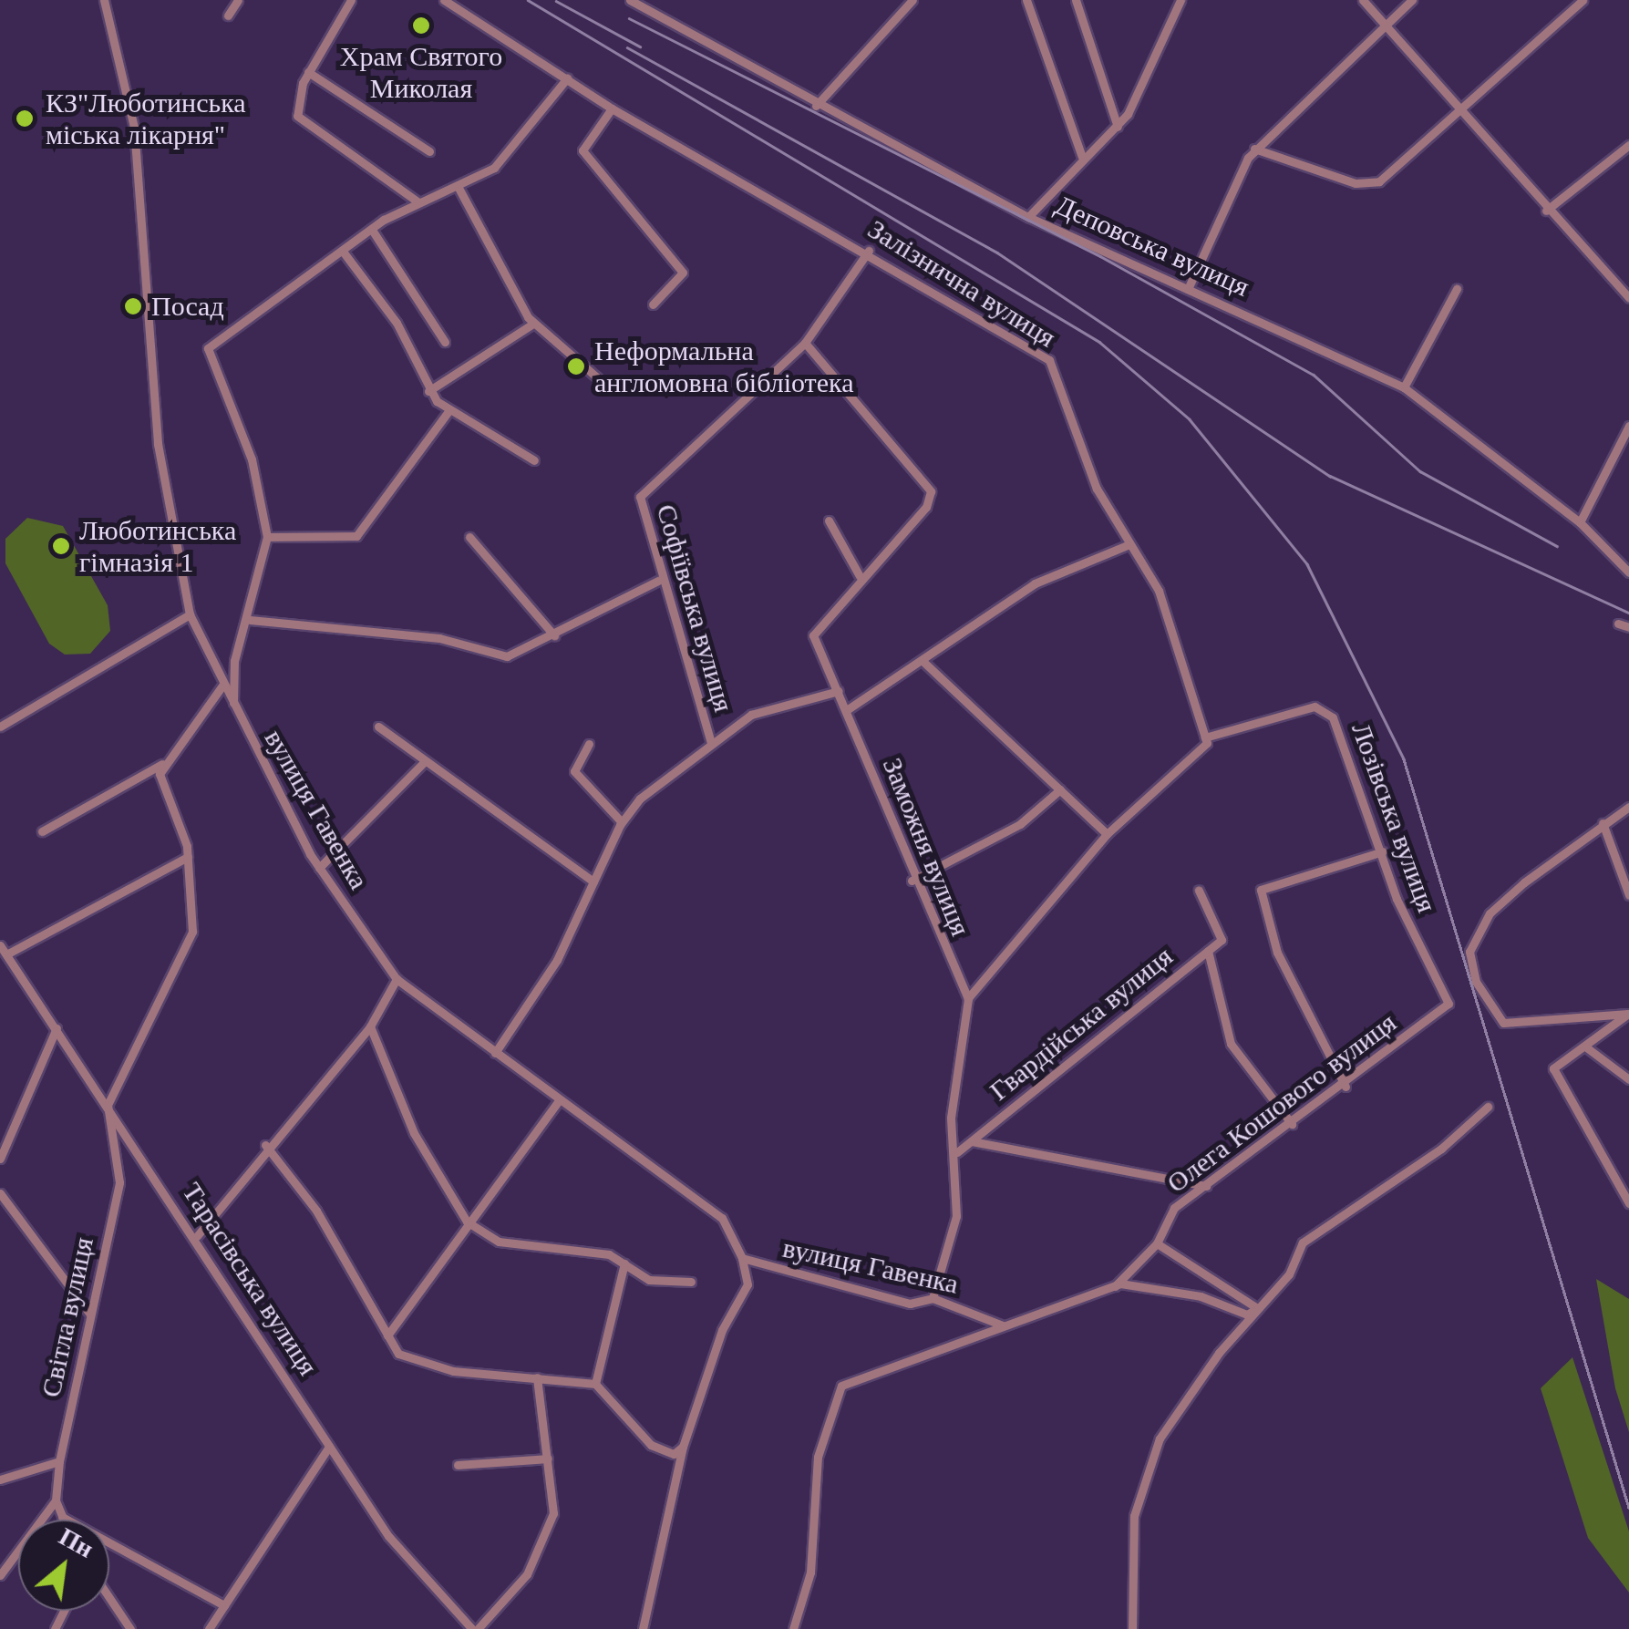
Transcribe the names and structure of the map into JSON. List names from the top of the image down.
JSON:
{
  "streets": {
    "street": [
      "Деповська вулиця",
      "Залізнична вулиця",
      "Софіївська вулиця",
      "вулиця Гавенка",
      "Лозівська вулиця",
      "Заможня вулиця",
      "Гвардійська вулиця",
      "Олега Кошового вулиця",
      "Тарасівська вулиця",
      "Світла вулиця"
    ]
  },
  "crossings": [
    ["Залізнична вулиця", "Софіївська вулиця"],
    ["Залізнична вулиця", "Лозівська вулиця"],
    ["Лозівська вулиця", "Олега Кошового вулиця"],
    ["Гвардійська вулиця", "Олега Кошового вулиця"],
    ["Тарасівська вулиця", "Світла вулиця"]
  ],
  "places": [
    "Храм Святого Миколая",
    "КЗ\"Люботинська мiська лiкарня\"",
    "Посад",
    "Неформальна англомовна бібліотека",
    "Люботинська гiмназiя 1"
  ],
  "north": "top right"
}
